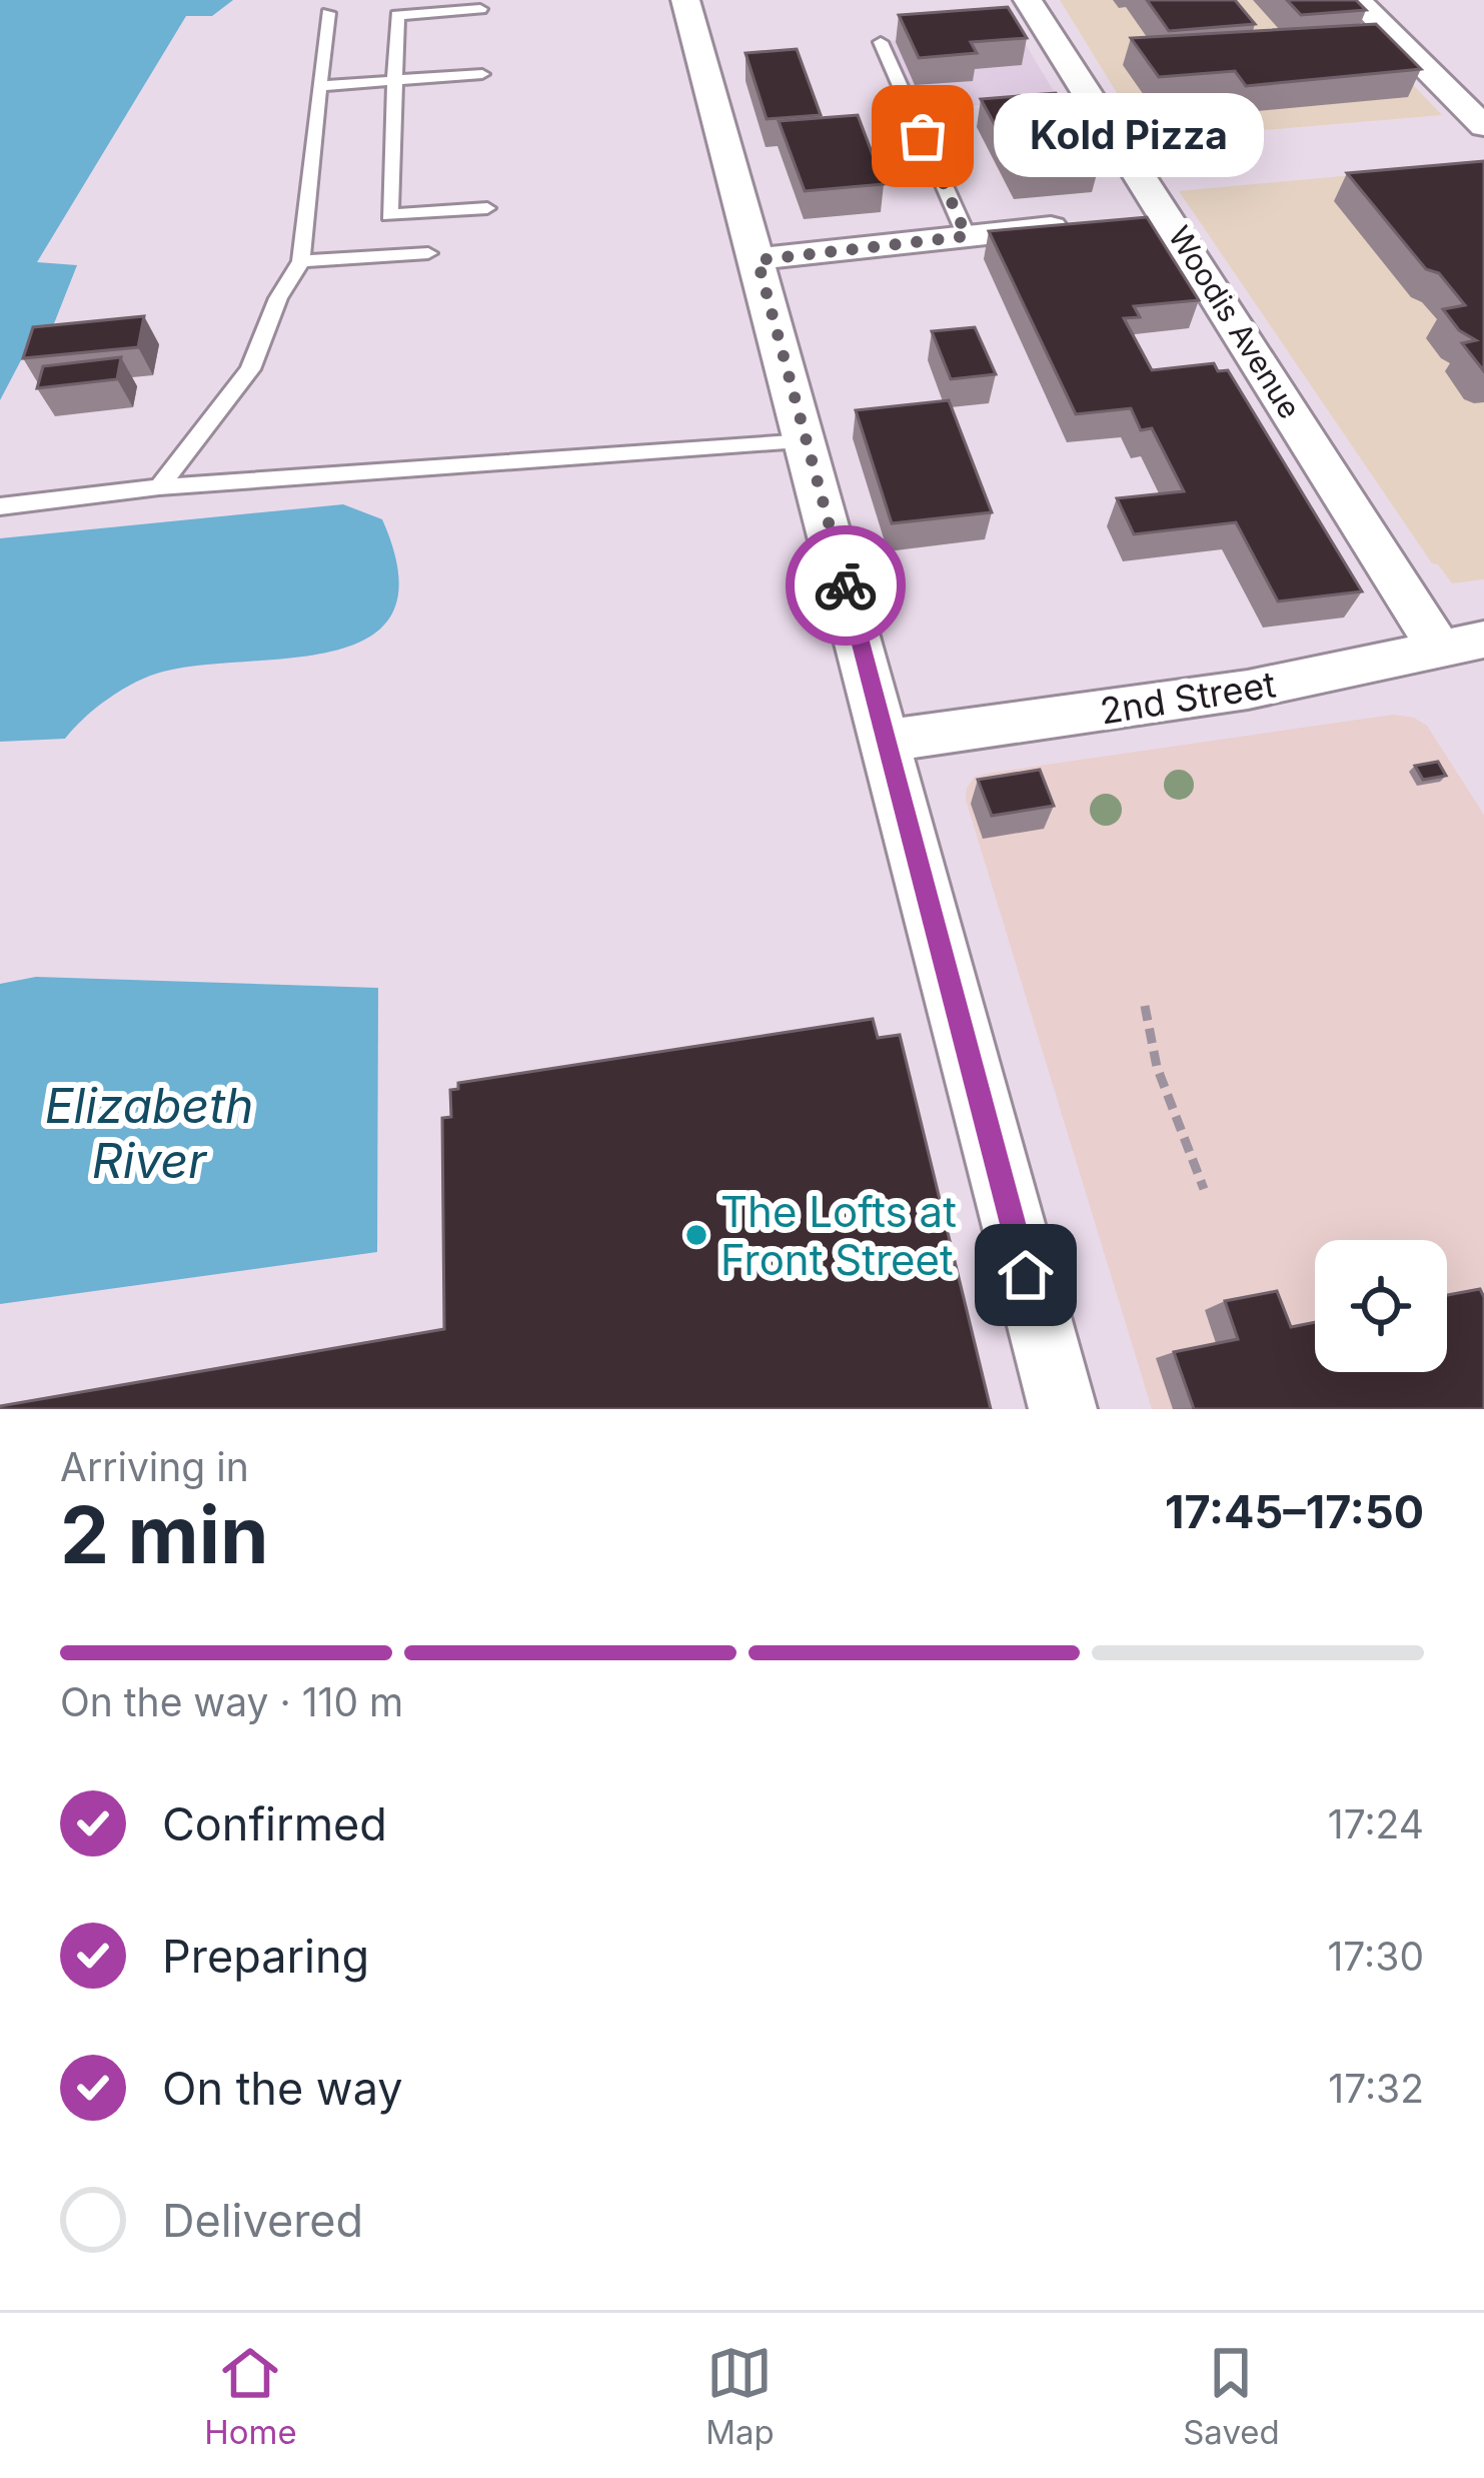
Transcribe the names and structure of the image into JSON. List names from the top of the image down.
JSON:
{
  "streets": {
    "street": ["Woodis Avenue", "2nd Street"]
  },
  "crossings": [
    ["Woodis Avenue", "2nd Street"]
  ],
  "water": ["Elizabeth River"],
  "places": ["Kold Pizza", "The Lofts at Front Street"],
  "page": {
    "bubble": "Kold Pizza",
    "heading": ["2 min", "Arriving in", "17:45–17:50"],
    "bar": "On the way · 110 m",
    "list": [
      ["Confirmed", "17:24"],
      ["Preparing", "17:30"],
      ["On the way", "17:32"],
      "Delivered"
    ],
    "tabs": ["Home", "Map", "Saved"]
  }
}
